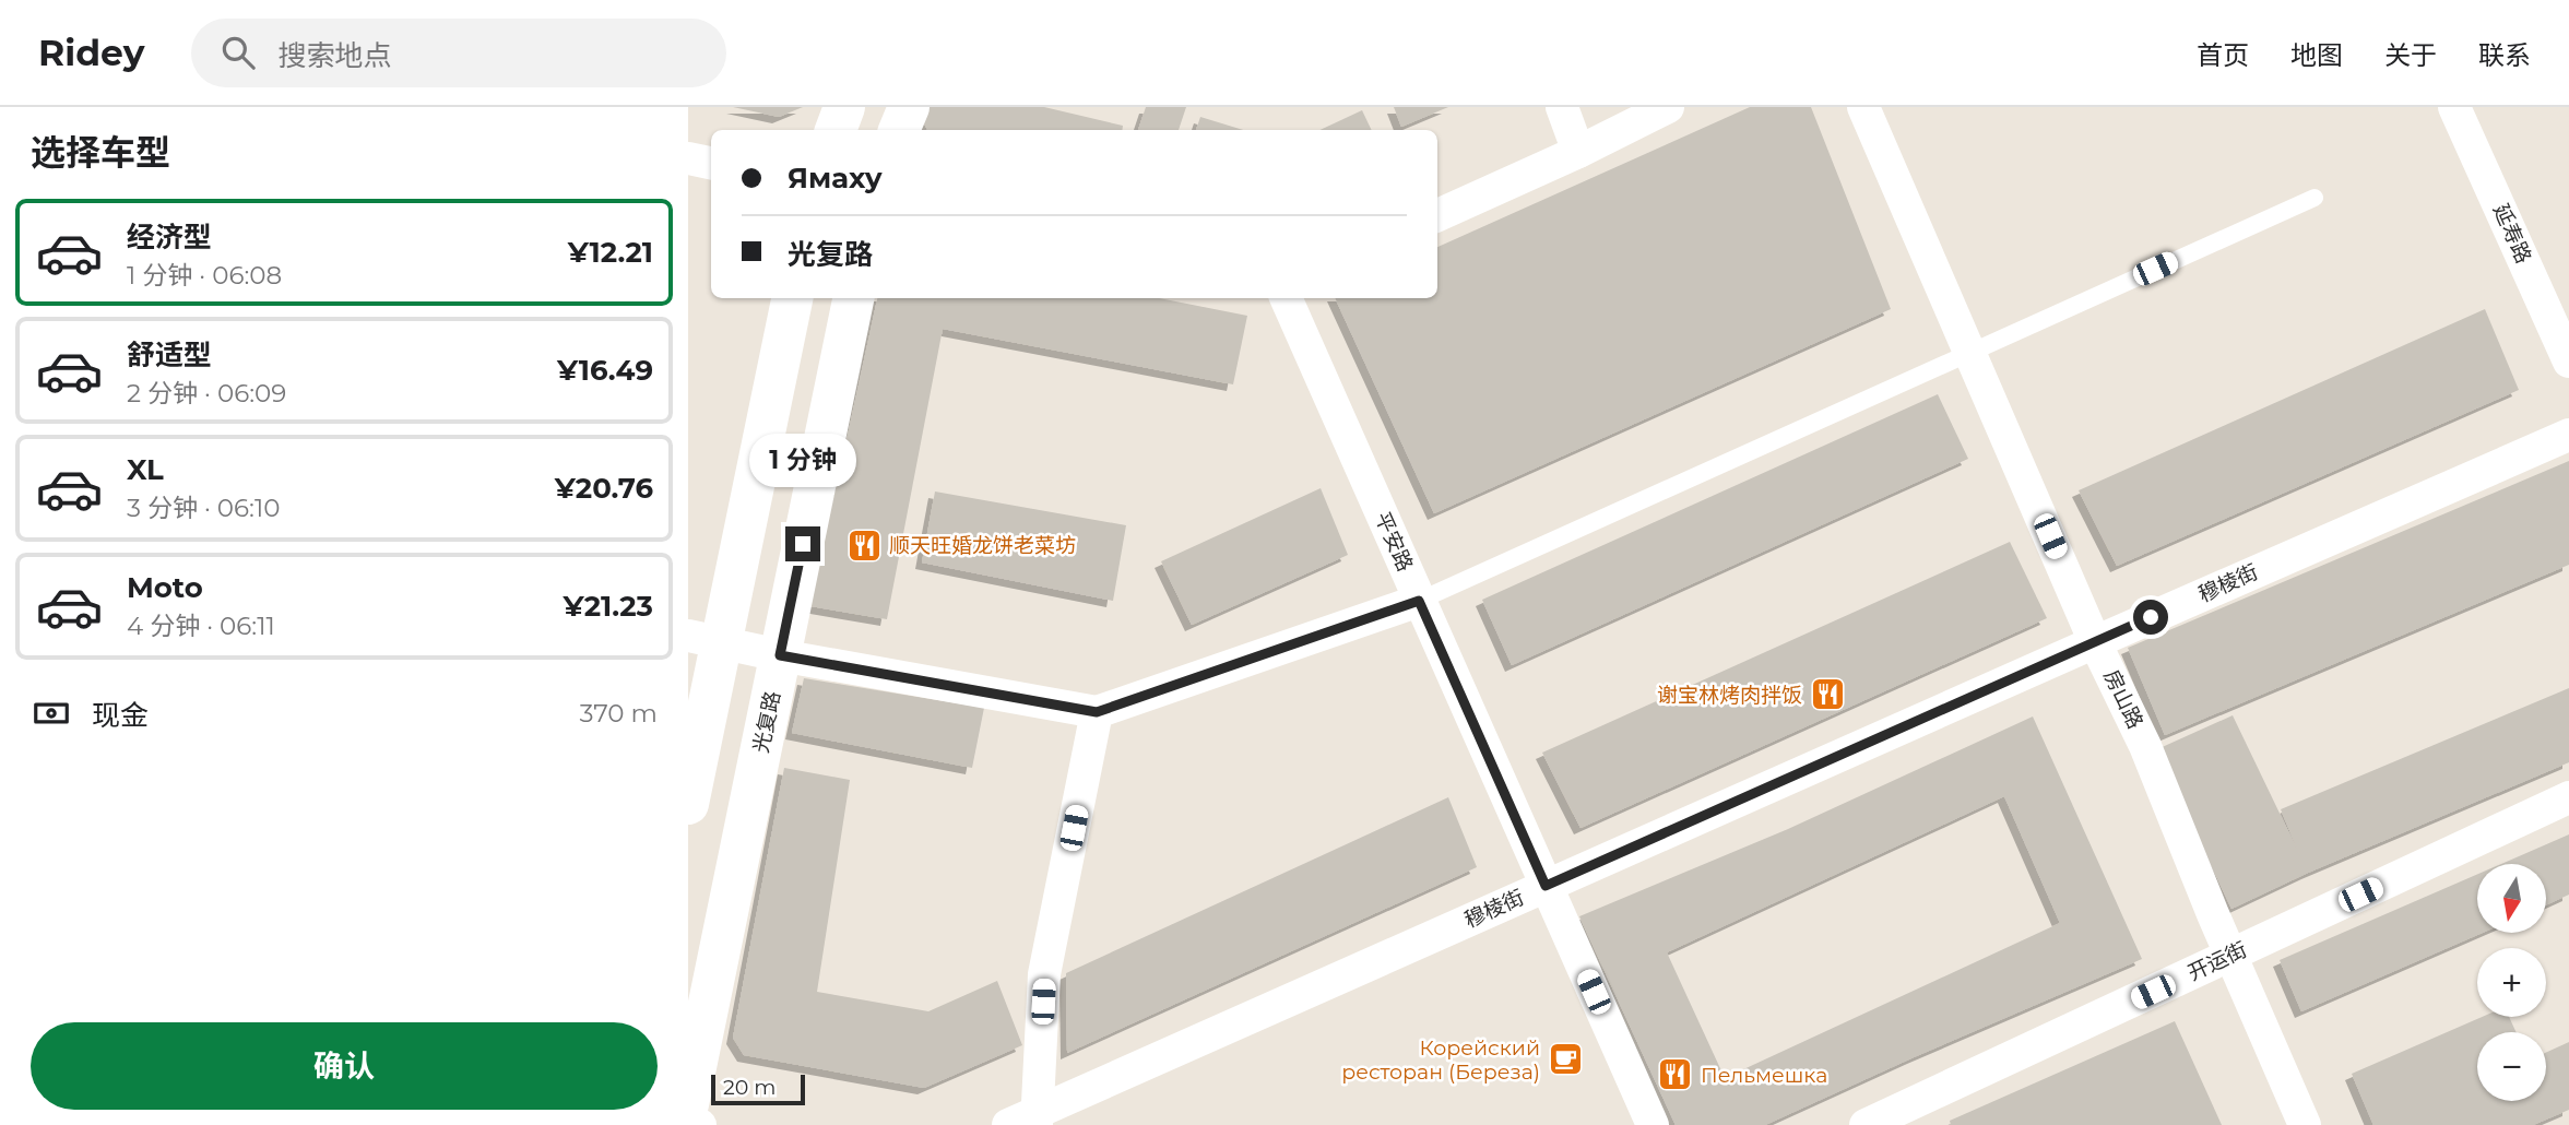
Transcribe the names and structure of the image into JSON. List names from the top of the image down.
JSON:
{
  "streets": {
    "street": [
      "延寿路",
      "平安路",
      "穆棱街",
      "房山路",
      "光复路",
      "开运街"
    ]
  },
  "crossings": [
    ["平安路", "穆棱街"],
    ["穆棱街", "房山路"],
    ["房山路", "开运街"]
  ],
  "places": {
    "restaurant": ["顺天旺婚龙饼老菜坊", "谢宝林烤肉拌饭", "Пельмешка"],
    "cafe": ["Корейский ресторан (Береза)"]
  },
  "scale_bar": "20 m",
  "north": "bottom",
  "page": {
    "header": "Ridey",
    "search": "搜索地点",
    "nav": [
      "首页",
      "地图",
      "关于",
      "联系"
    ],
    "heading": "选择车型",
    "banner": ["Ямаху", "光复路"],
    "list": [
      {
        "name": "经济型",
        "note": "1 分钟 · 06:08",
        "value": "¥12.21"
      },
      {
        "name": "舒适型",
        "note": "2 分钟 · 06:09",
        "value": "¥16.49"
      },
      {
        "name": "XL",
        "note": "3 分钟 · 06:10",
        "value": "¥20.76"
      },
      {
        "name": "Moto",
        "note": "4 分钟 · 06:11",
        "value": "¥21.23"
      }
    ],
    "bubble": "1 分钟",
    "pay": ["现金", "370 m"],
    "map_buttons": ["+", "−"],
    "buttons": "确认",
    "scale": "20 m"
  }
}
